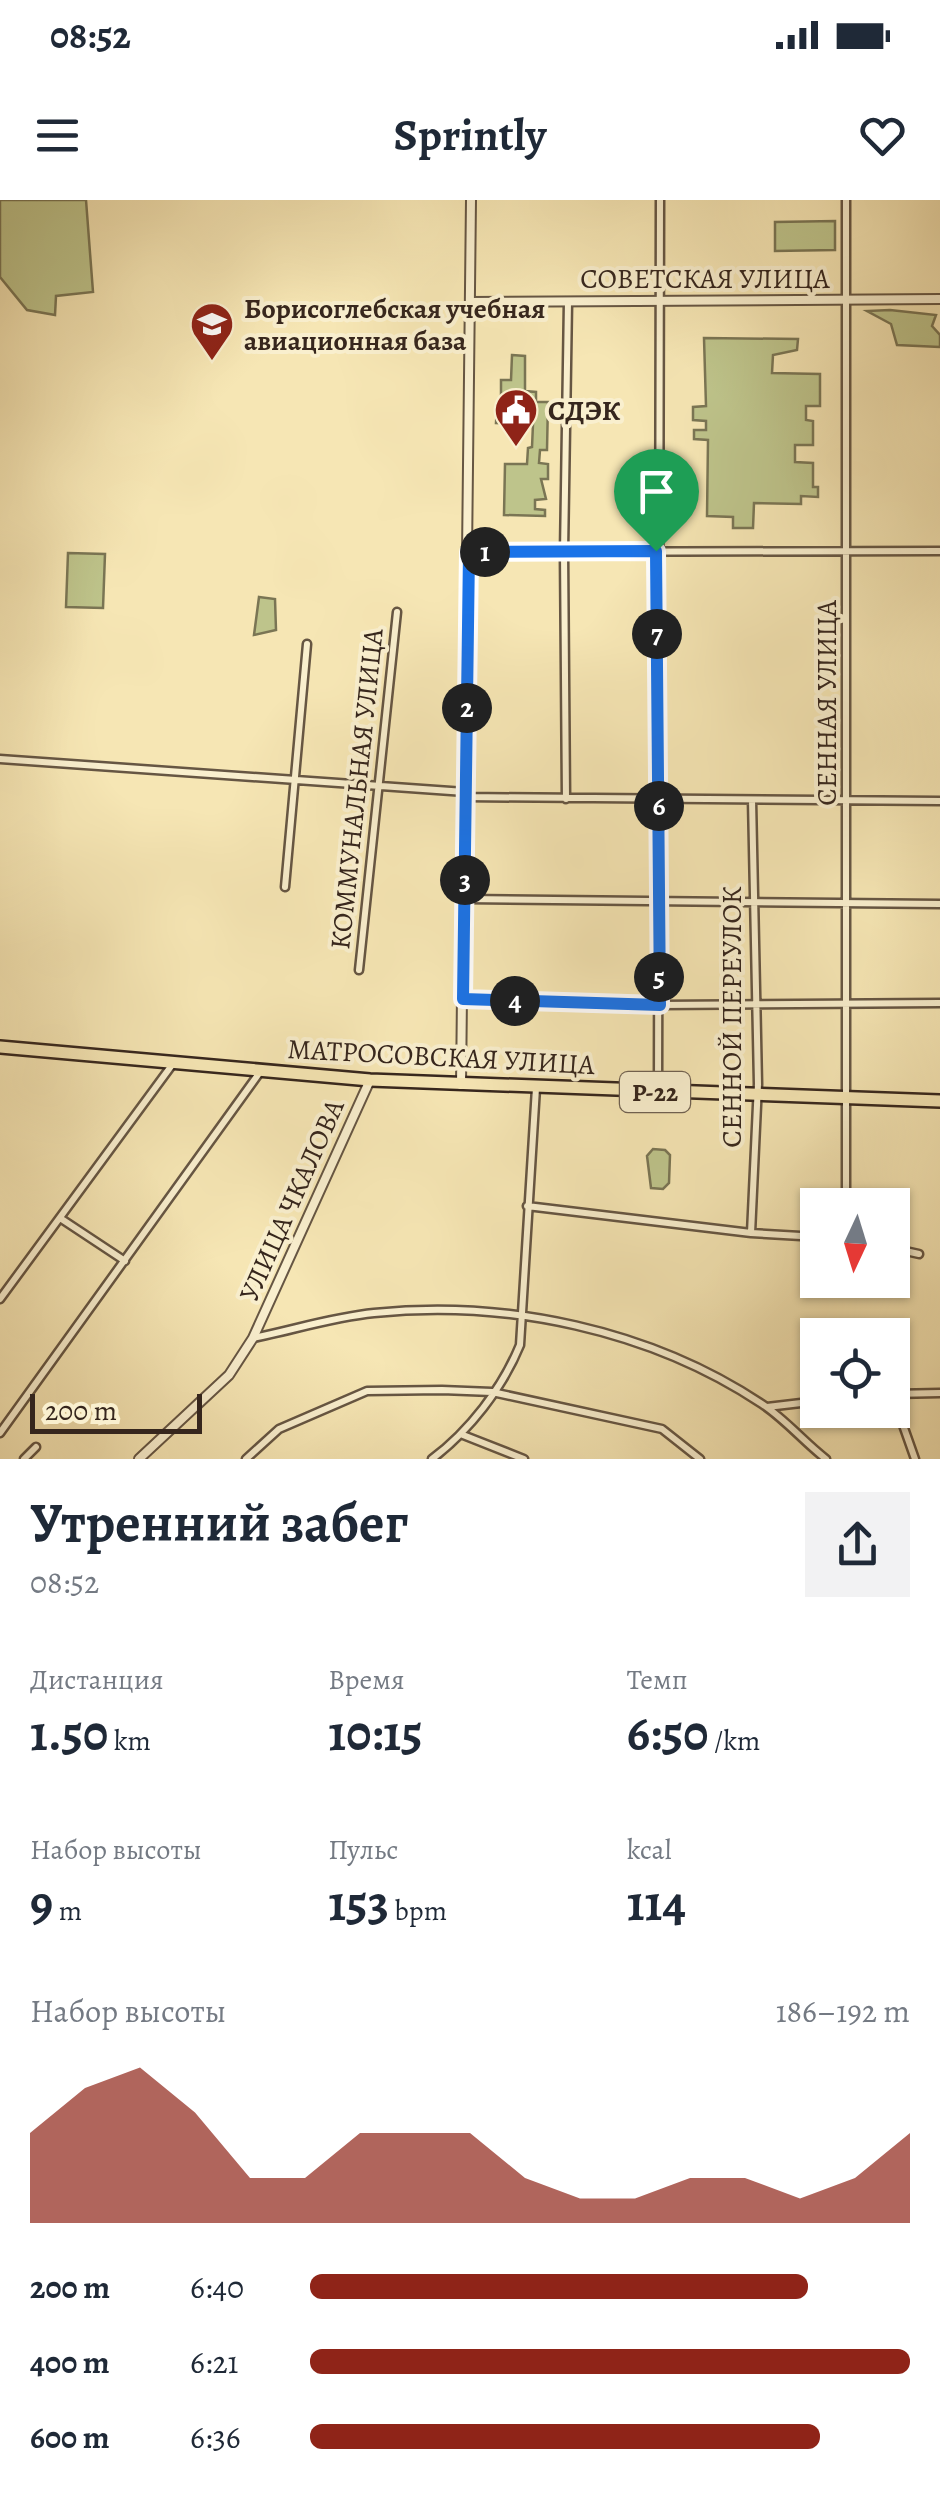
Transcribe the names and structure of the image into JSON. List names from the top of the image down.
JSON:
{
  "streets": {
    "highway": ["МАТРОСОВСКАЯ УЛИЦА", "Р-22"],
    "street": [
      "СОВЕТСКАЯ УЛИЦА",
      "СЕННАЯ УЛИЦА",
      "КОММУНАЛЬНАЯ УЛИЦА",
      "СЕННОЙ ПЕРЕУЛОК",
      "УЛИЦА ЧКАЛОВА"
    ]
  },
  "crossings": [
    ["СОВЕТСКАЯ УЛИЦА", "СЕННАЯ УЛИЦА"],
    ["СЕННАЯ УЛИЦА", "МАТРОСОВСКАЯ УЛИЦА"],
    ["СЕННОЙ ПЕРЕУЛОК", "МАТРОСОВСКАЯ УЛИЦА"],
    ["МАТРОСОВСКАЯ УЛИЦА", "УЛИЦА ЧКАЛОВА"]
  ],
  "places": {
    "school or university": ["Борисоглебская учебная авиационная база"],
    "public building": ["СДЭК"]
  },
  "scale_bar": "200 m",
  "north": "bottom",
  "page": {
    "status": "08:52",
    "header": "Sprintly",
    "pins": [
      "1",
      "7",
      "2",
      "6",
      "3",
      "5",
      "4"
    ],
    "scale": "200 m",
    "heading": ["Утренний забег", "08:52"],
    "stats": [
      ["Дистанция", "1.50 km"],
      ["Время", "10:15"],
      ["Темп", "6:50 /km"],
      ["Набор высоты", "9 m"],
      ["Пульс", "153 bpm"],
      ["kcal", "114"]
    ],
    "chart": ["Набор высоты", "186–192 m"],
    "list": [
      {
        "name": "200 m",
        "note": "6:40"
      },
      {
        "name": "400 m",
        "note": "6:21"
      },
      {
        "name": "600 m",
        "note": "6:36"
      }
    ]
  }
}
